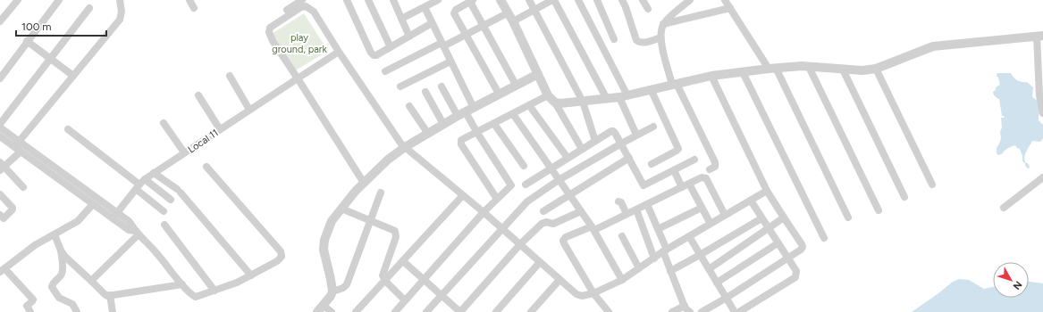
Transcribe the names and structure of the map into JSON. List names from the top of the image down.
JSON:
{
  "streets": {
    "street": ["Local 11"]
  },
  "parks": ["play ground, park"],
  "scale_bar": "100 m",
  "north": "bottom right"
}
